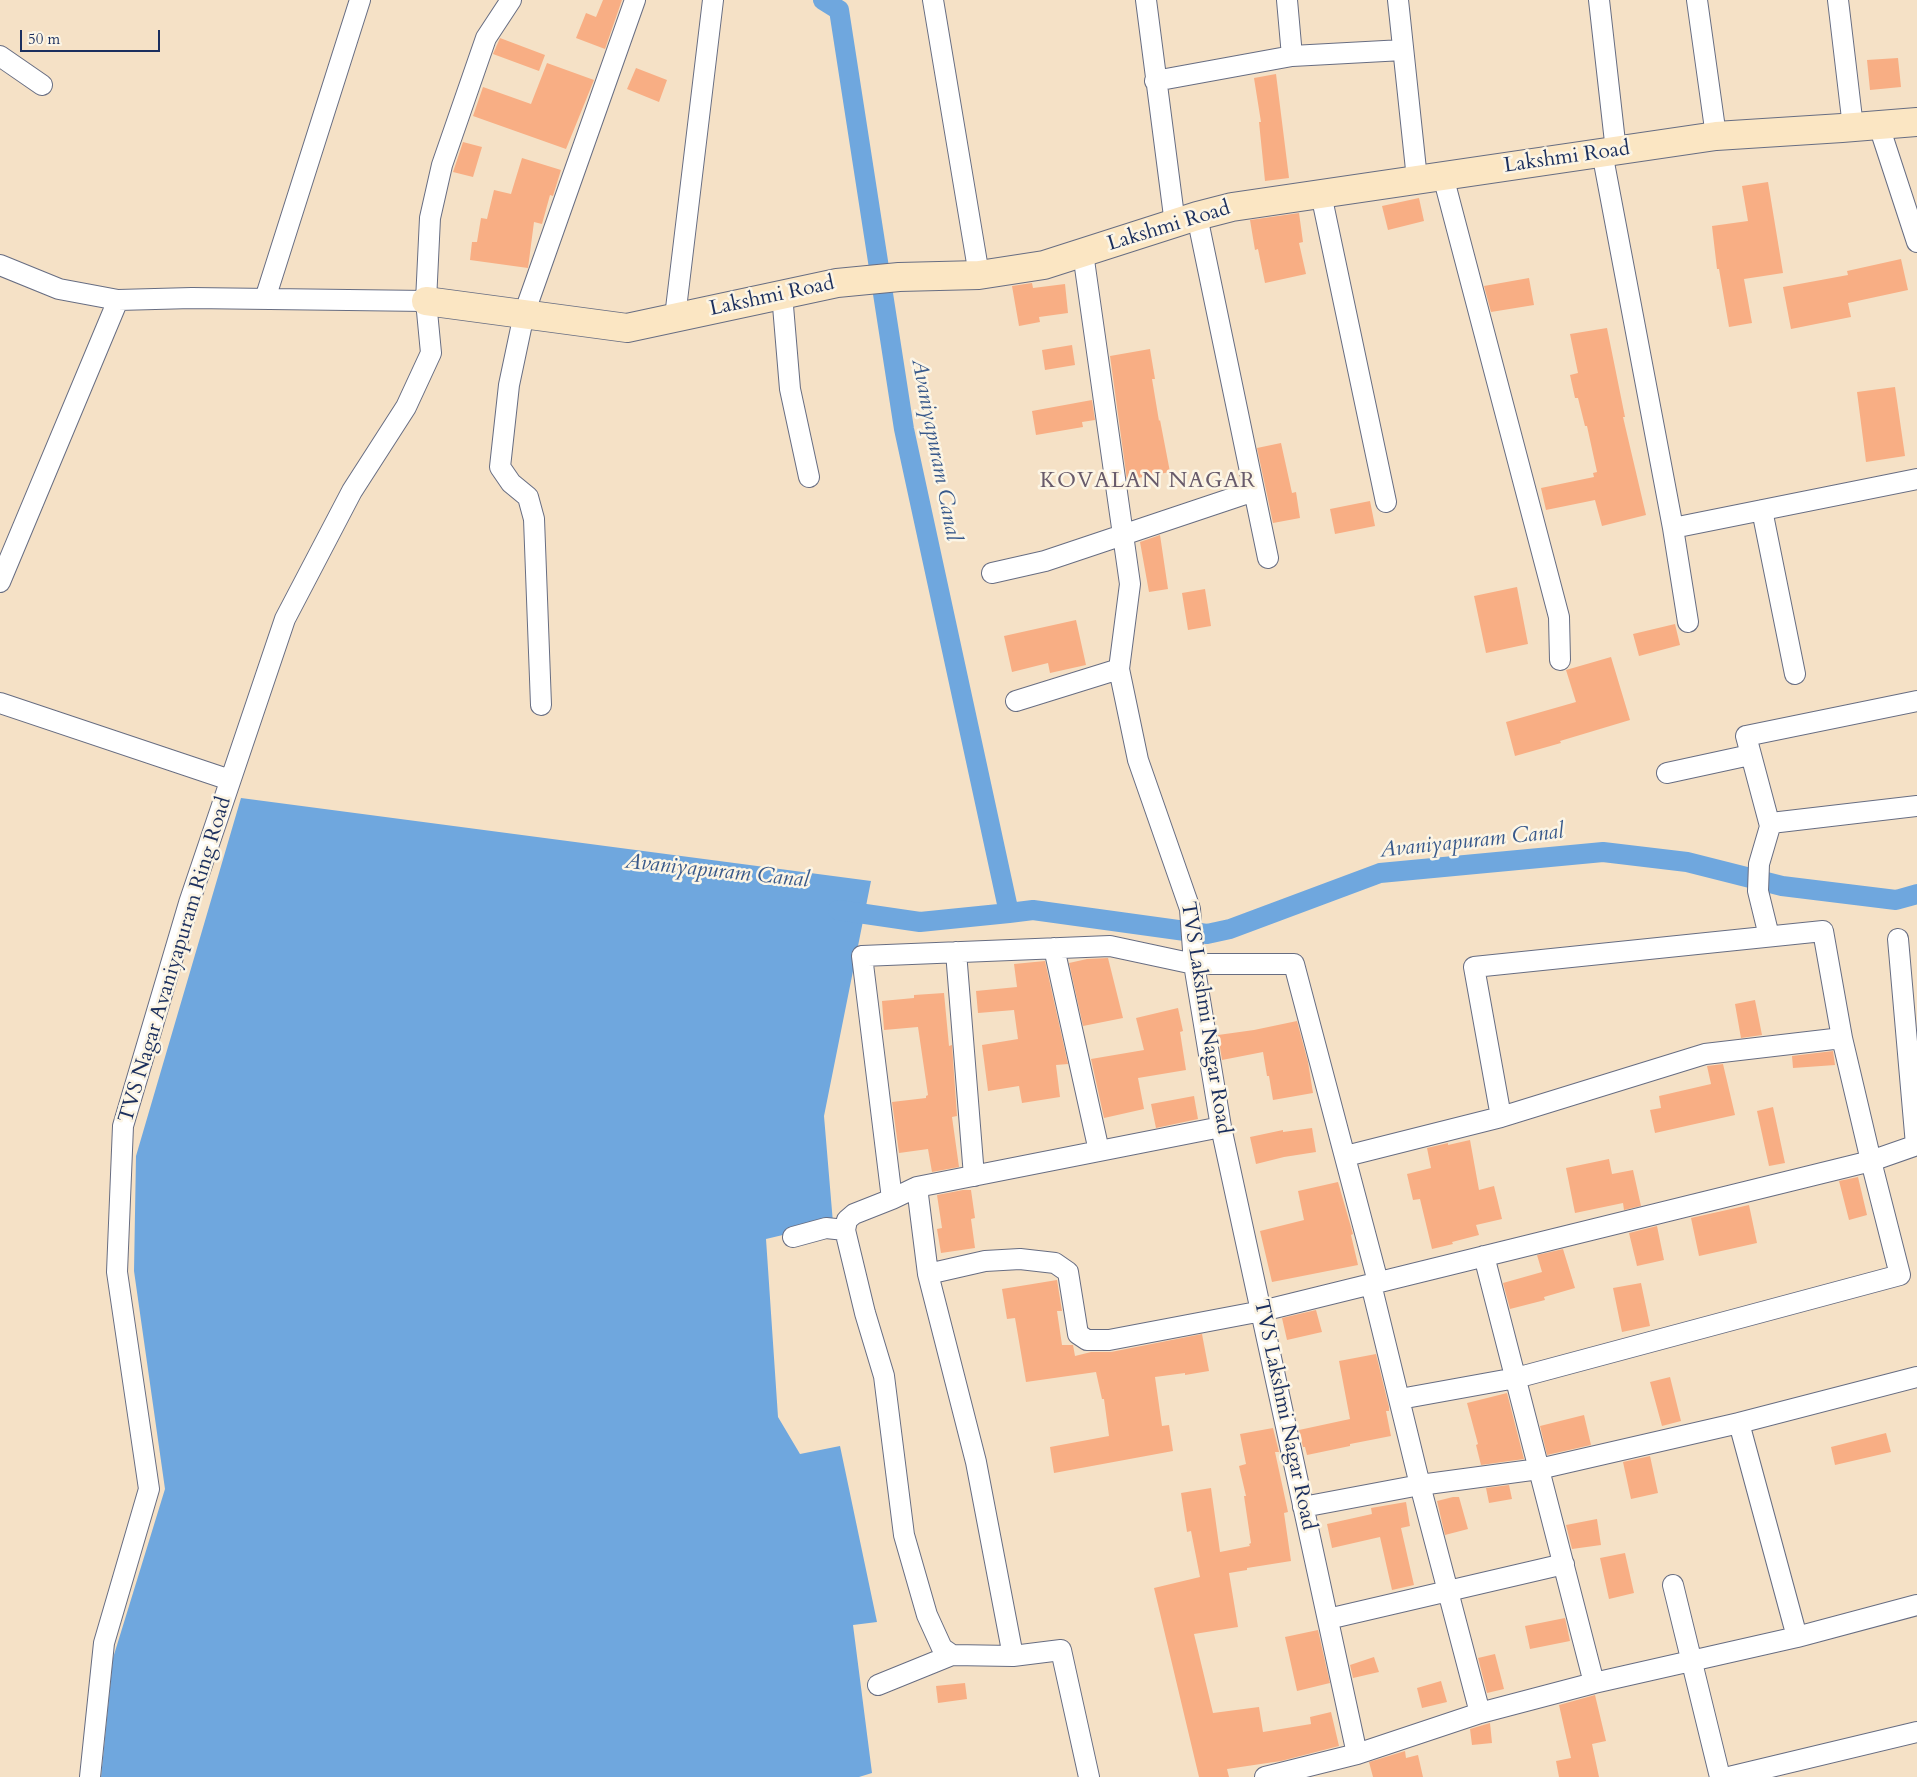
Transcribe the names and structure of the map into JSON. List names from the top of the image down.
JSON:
{
  "streets": {
    "street": ["Lakshmi Road", "TVS Nagar Avaniyapuram Ring Road", "TVS Lakshmi Nagar Road"]
  },
  "crossings": [
    ["Lakshmi Road", "TVS Nagar Avaniyapuram Ring Road"],
    ["Lakshmi Road", "TVS Lakshmi Nagar Road"]
  ],
  "districts": ["KOVALAN NAGAR"],
  "water": ["Avaniyapuram Canal"],
  "scale_bar": "50 m"
}
